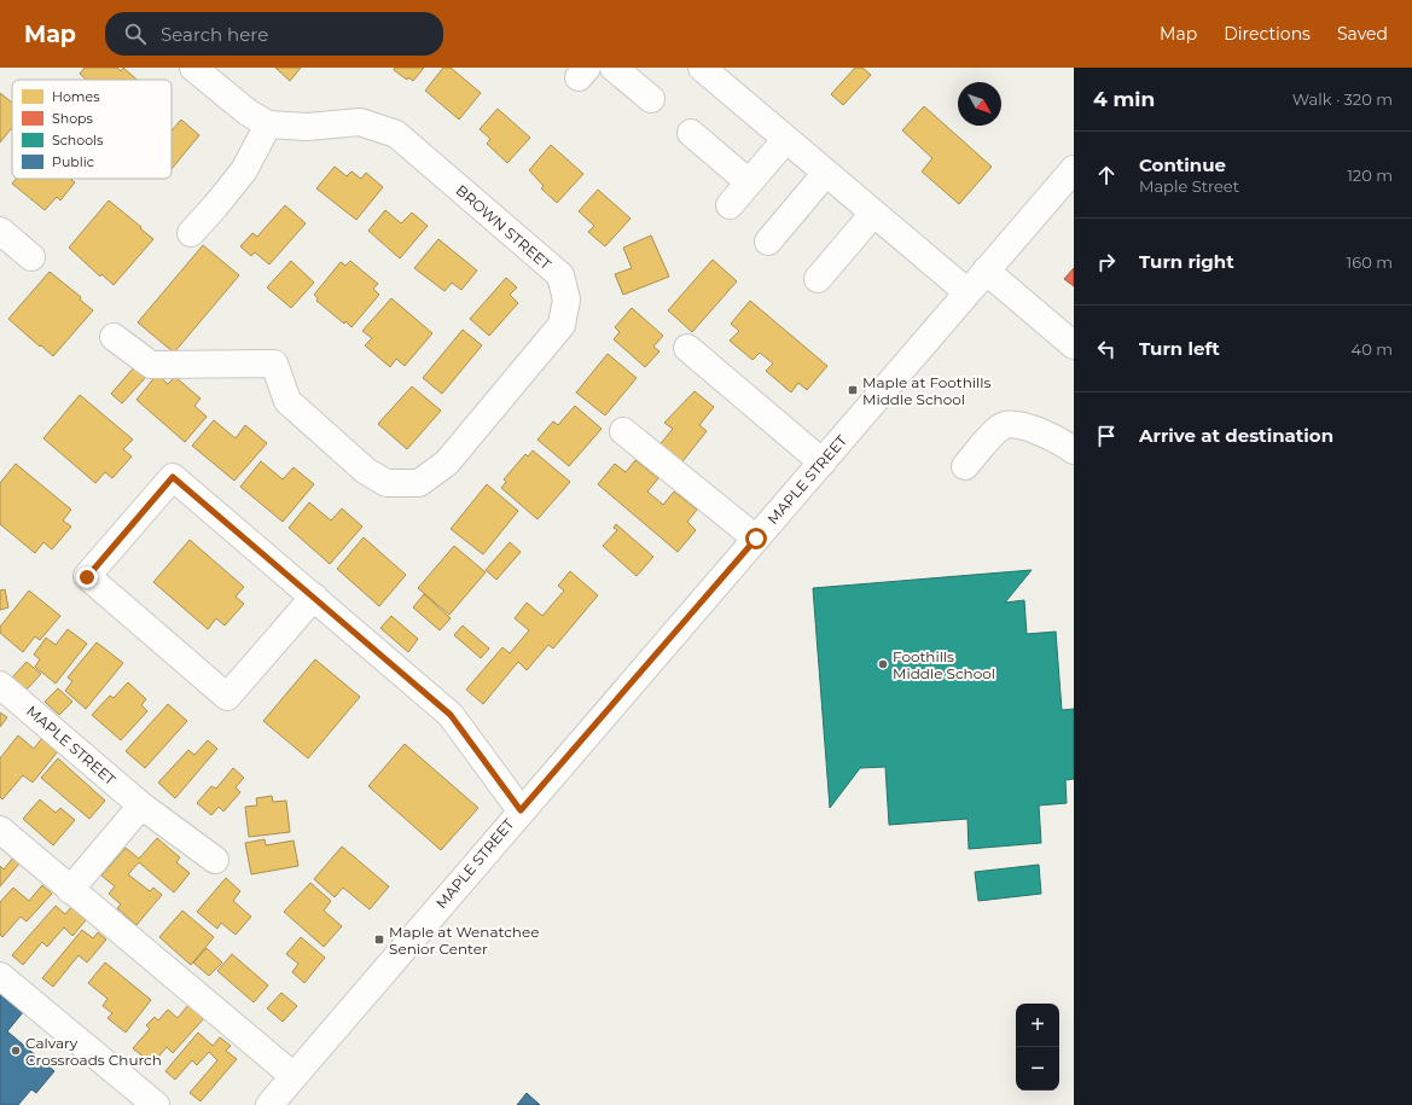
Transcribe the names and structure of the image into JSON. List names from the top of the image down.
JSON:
{
  "streets": {
    "street": ["BROWN STREET", "MAPLE STREET"]
  },
  "places": {
    "transit": ["Maple at Foothills Middle School", "Maple at Wenatchee Senior Center"],
    "other": ["Foothills Middle School", "Calvary Crossroads Church"]
  },
  "legend": [
    "Homes",
    "Shops",
    "Schools",
    "Public"
  ],
  "north": "bottom right",
  "page": {
    "header": "Map",
    "search": "Search here",
    "nav": ["Map", "Directions", "Saved"],
    "heading": ["4 min", "Walk · 320 m"],
    "list": [
      ["Continue", "Maple Street", "120 m"],
      ["Turn right", "160 m"],
      ["Turn left", "40 m"],
      "Arrive at destination"
    ],
    "map_buttons": ["+", "−"]
  }
}
